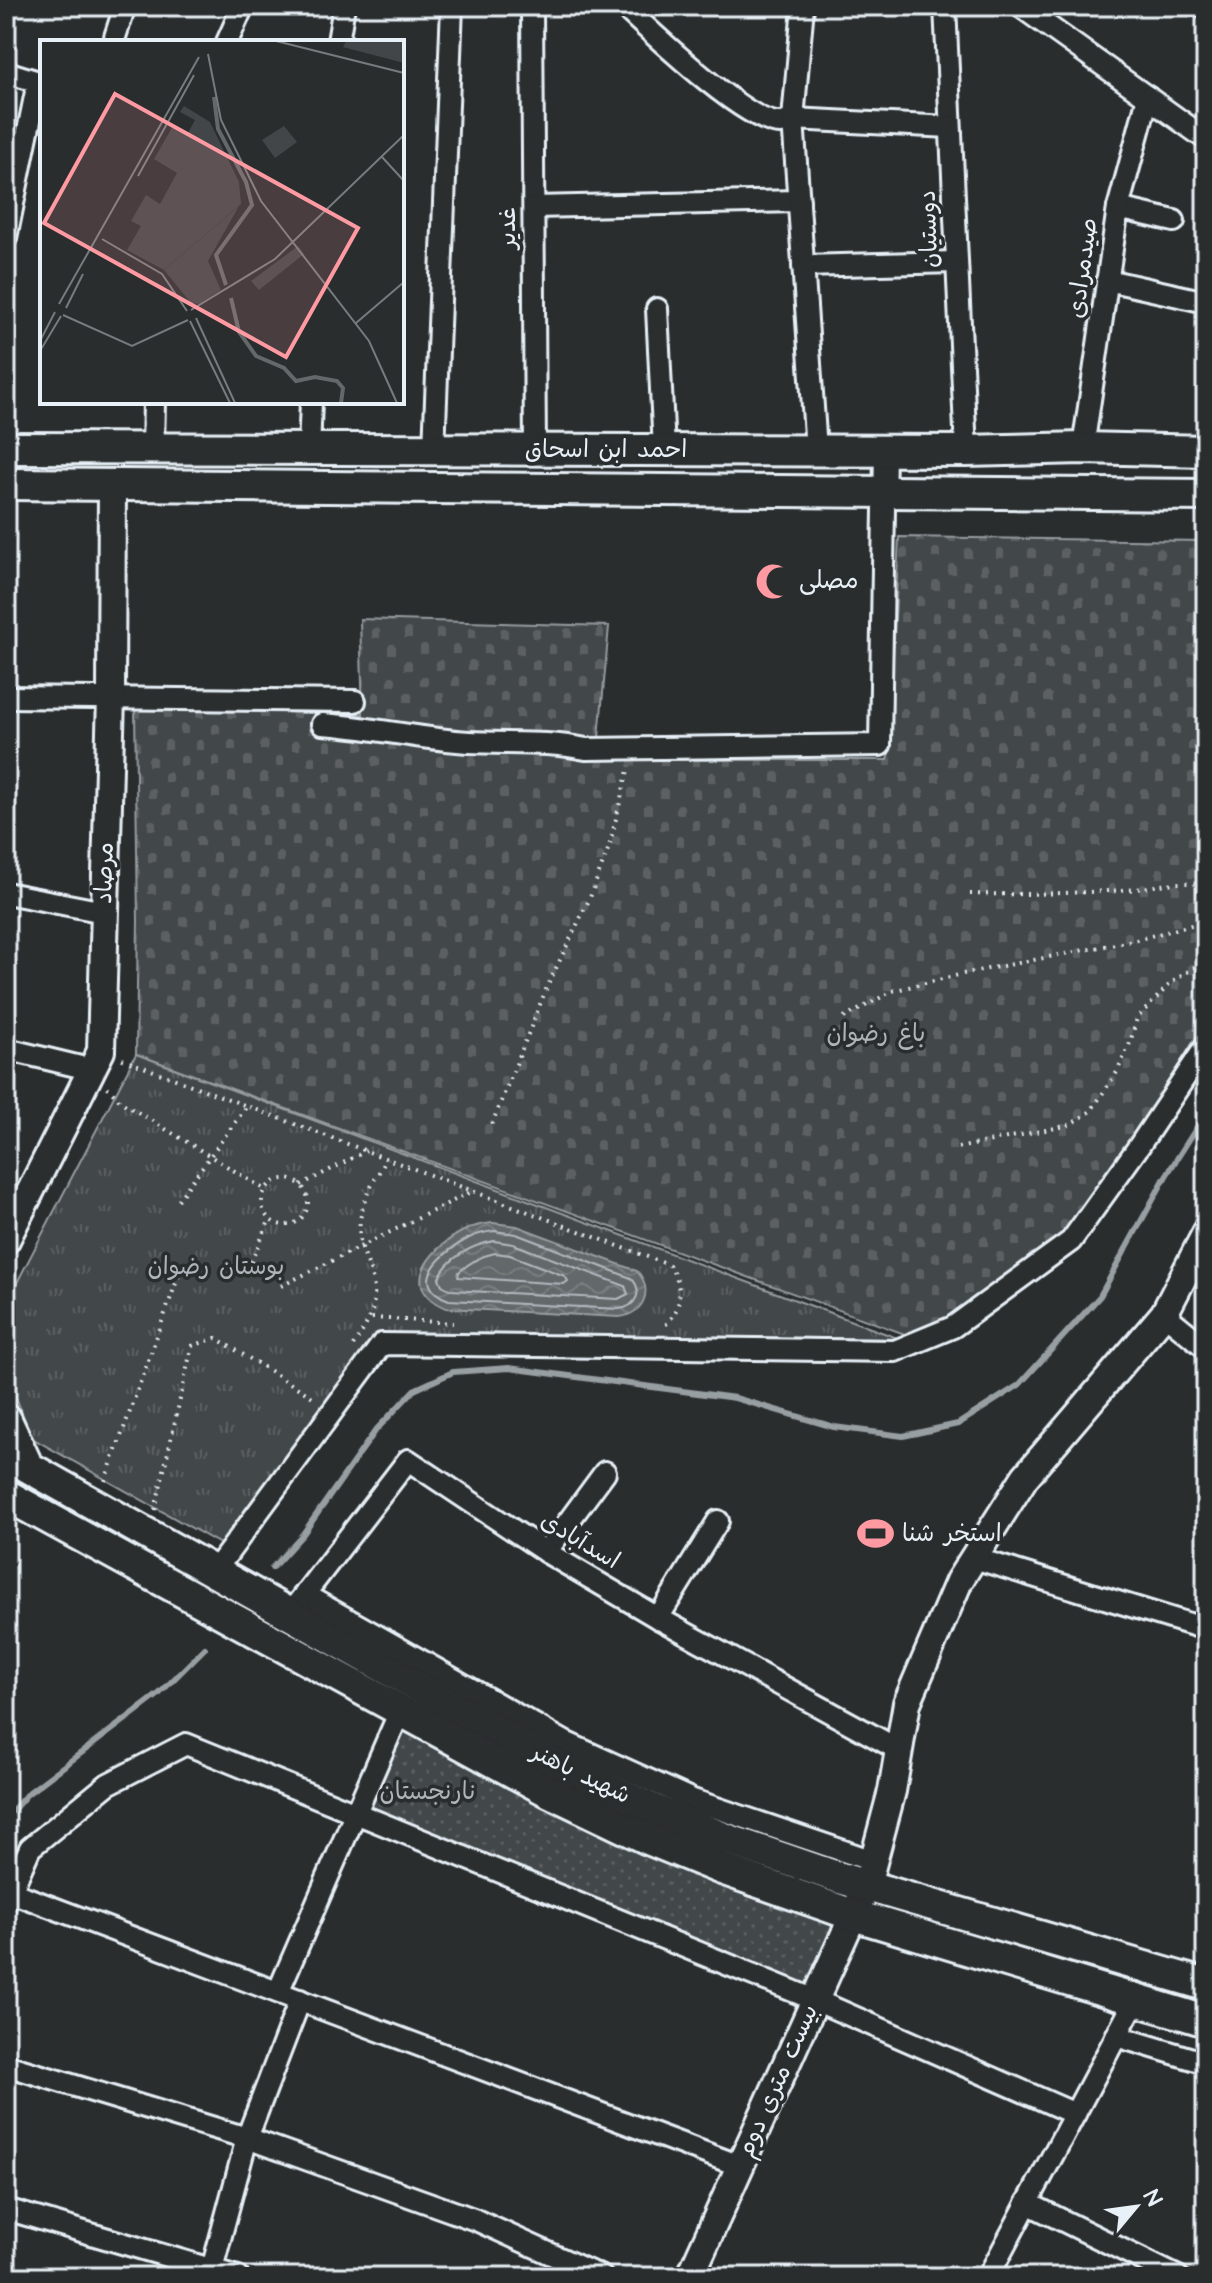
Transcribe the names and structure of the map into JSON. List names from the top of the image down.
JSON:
{
  "streets": {
    "main road": ["احمد ابن اسحاق", "شهید باهنر"],
    "street": [
      "غدیر",
      "دوستیان",
      "صیدمرادی",
      "مرصاد",
      "اسدآبادی",
      "بیست متری دوم"
    ]
  },
  "crossings": [
    ["غدیر", "احمد ابن اسحاق"],
    ["دوستیان", "احمد ابن اسحاق"],
    ["صیدمرادی", "احمد ابن اسحاق"],
    ["احمد ابن اسحاق", "مرصاد"],
    ["اسدآبادی", "شهید باهنر"],
    ["اسدآبادی", "بیست متری دوم"],
    ["شهید باهنر", "بیست متری دوم"]
  ],
  "parks": ["باغ رضوان", "بوستان رضوان", "نارنجستان"],
  "places": {
    "mosque": ["مصلی"],
    "sports": ["استخر شنا"]
  },
  "north": "top right"
}
